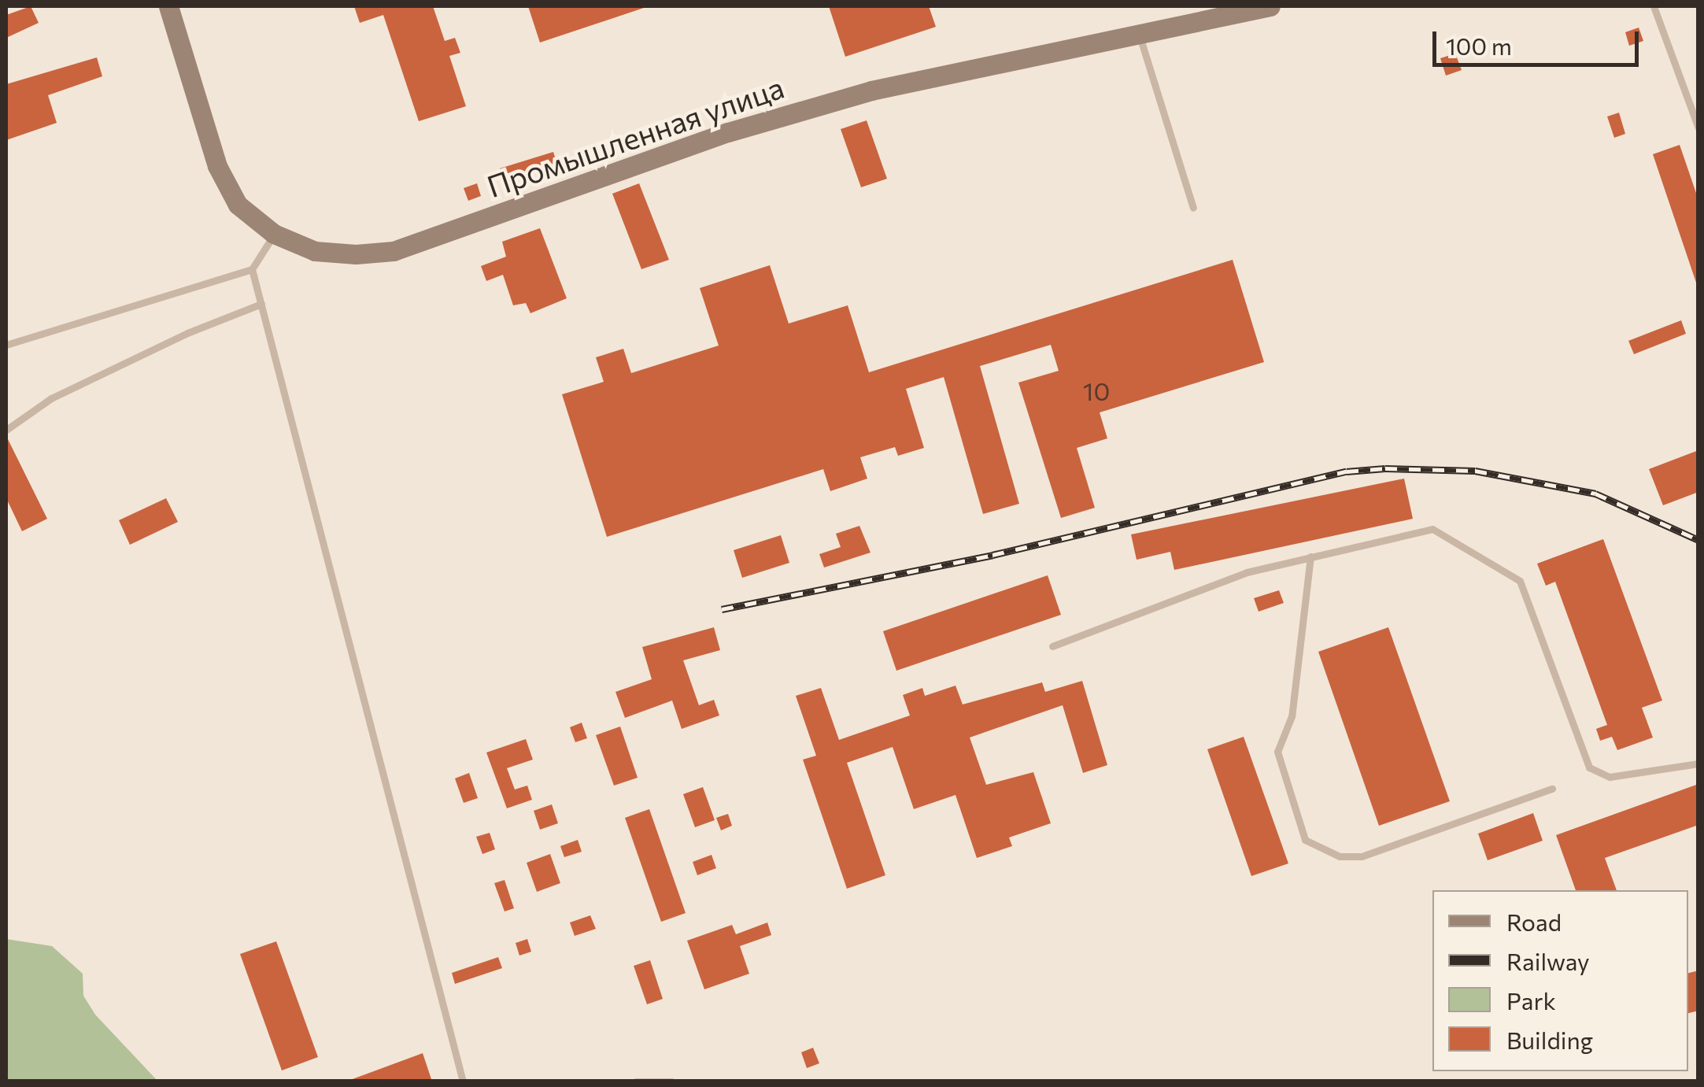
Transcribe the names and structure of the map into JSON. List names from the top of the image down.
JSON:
{
  "streets": {
    "street": ["Промышленная улица"]
  },
  "house_numbers": ["10"],
  "legend": [
    "Road",
    "Railway",
    "Park",
    "Building"
  ],
  "scale_bar": "100 m"
}
